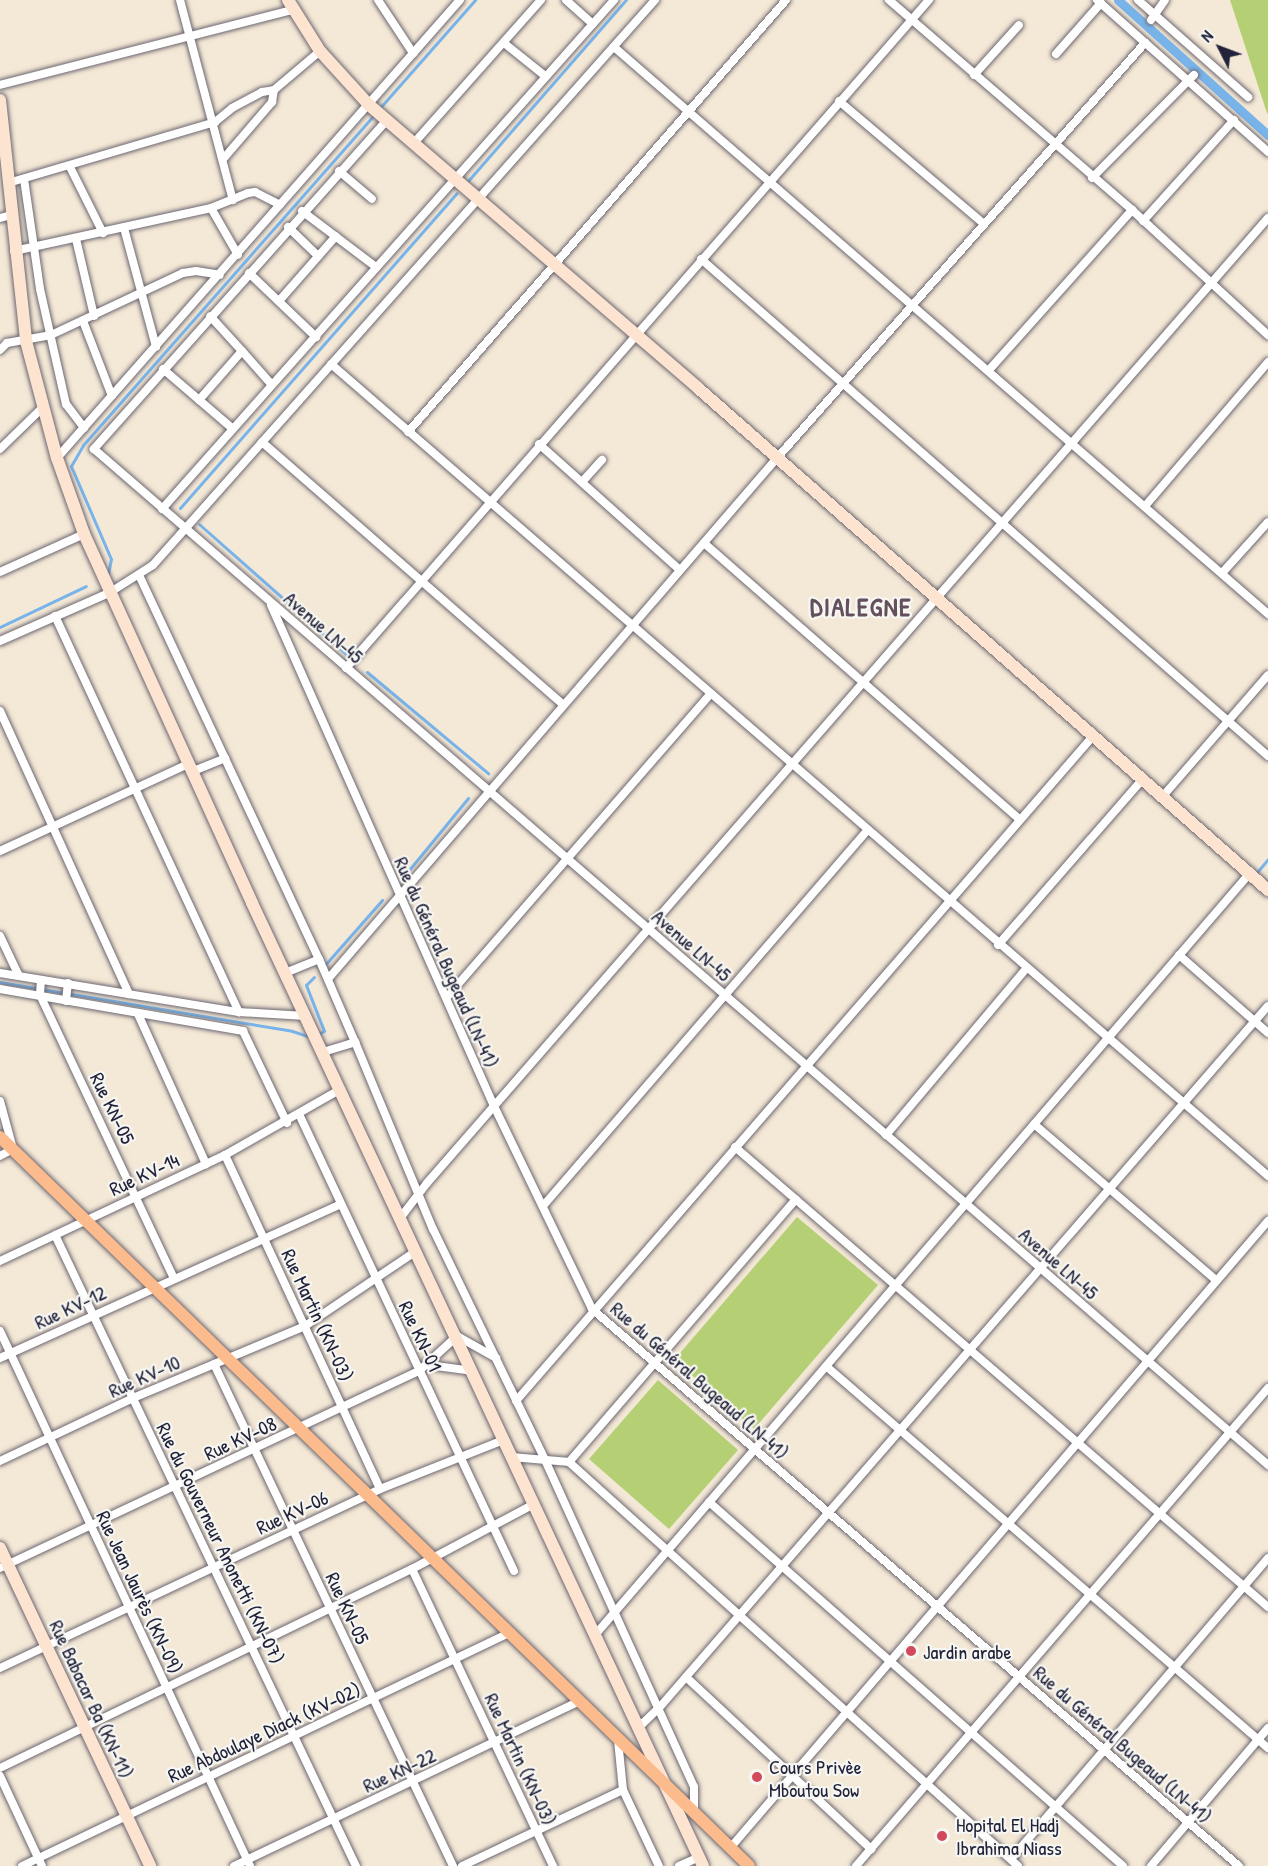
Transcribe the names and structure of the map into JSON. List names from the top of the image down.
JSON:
{
  "streets": {
    "street": [
      "Avenue LN-45",
      "Rue du Général Bugeaud (LN-41)",
      "Rue KN-05",
      "Rue KV-14",
      "Rue KV-12",
      "Rue Martin (KN-03)",
      "Rue KN-01",
      "Rue KV-10",
      "Rue KV-08",
      "Rue KV-06",
      "Rue du Gouverneur Anonetti (KN-07)",
      "Rue Jean Jaurès (KN-09)",
      "Rue Babacar Ba (KN-11)",
      "Rue Abdoulaye Diack (KV-02)",
      "Rue KN-22"
    ]
  },
  "crossings": [
    ["Avenue LN-45", "Rue du Général Bugeaud (LN-41)"],
    ["Rue KN-05", "Rue KV-14"],
    ["Rue KN-05", "Rue KV-12"],
    ["Rue KN-05", "Rue KV-10"],
    ["Rue KN-05", "Rue KV-08"],
    ["Rue KN-05", "Rue KV-06"],
    ["Rue KN-05", "Rue Abdoulaye Diack (KV-02)"],
    ["Rue KN-05", "Rue KN-22"],
    ["Rue KV-14", "Rue Martin (KN-03)"],
    ["Rue KV-14", "Rue KN-01"],
    ["Rue KV-14", "Rue du Gouverneur Anonetti (KN-07)"],
    ["Rue KV-12", "Rue Martin (KN-03)"],
    ["Rue KV-12", "Rue KN-01"],
    ["Rue KV-12", "Rue du Gouverneur Anonetti (KN-07)"],
    ["Rue KV-12", "Rue Jean Jaurès (KN-09)"],
    ["Rue Martin (KN-03)", "Rue KV-10"],
    ["Rue Martin (KN-03)", "Rue KV-08"],
    ["Rue Martin (KN-03)", "Rue KV-06"],
    ["Rue Martin (KN-03)", "Rue Abdoulaye Diack (KV-02)"],
    ["Rue Martin (KN-03)", "Rue KN-22"],
    ["Rue KN-01", "Rue KV-10"],
    ["Rue KN-01", "Rue KV-08"],
    ["Rue KN-01", "Rue KV-06"],
    ["Rue KV-10", "Rue du Gouverneur Anonetti (KN-07)"],
    ["Rue KV-10", "Rue Jean Jaurès (KN-09)"],
    ["Rue KV-08", "Rue du Gouverneur Anonetti (KN-07)"],
    ["Rue KV-08", "Rue Jean Jaurès (KN-09)"],
    ["Rue KV-08", "Rue Babacar Ba (KN-11)"],
    ["Rue KV-06", "Rue du Gouverneur Anonetti (KN-07)"],
    ["Rue KV-06", "Rue Jean Jaurès (KN-09)"],
    ["Rue KV-06", "Rue Babacar Ba (KN-11)"],
    ["Rue du Gouverneur Anonetti (KN-07)", "Rue Abdoulaye Diack (KV-02)"],
    ["Rue du Gouverneur Anonetti (KN-07)", "Rue KN-22"],
    ["Rue Jean Jaurès (KN-09)", "Rue Abdoulaye Diack (KV-02)"],
    ["Rue Jean Jaurès (KN-09)", "Rue KN-22"],
    ["Rue Babacar Ba (KN-11)", "Rue Abdoulaye Diack (KV-02)"]
  ],
  "districts": ["DIALEGNE"],
  "places": ["Jardin arabe", "Cours Privèe Mboutou Sow", "Hopital El Hadj Ibrahima Niass"],
  "north": "top left"
}
